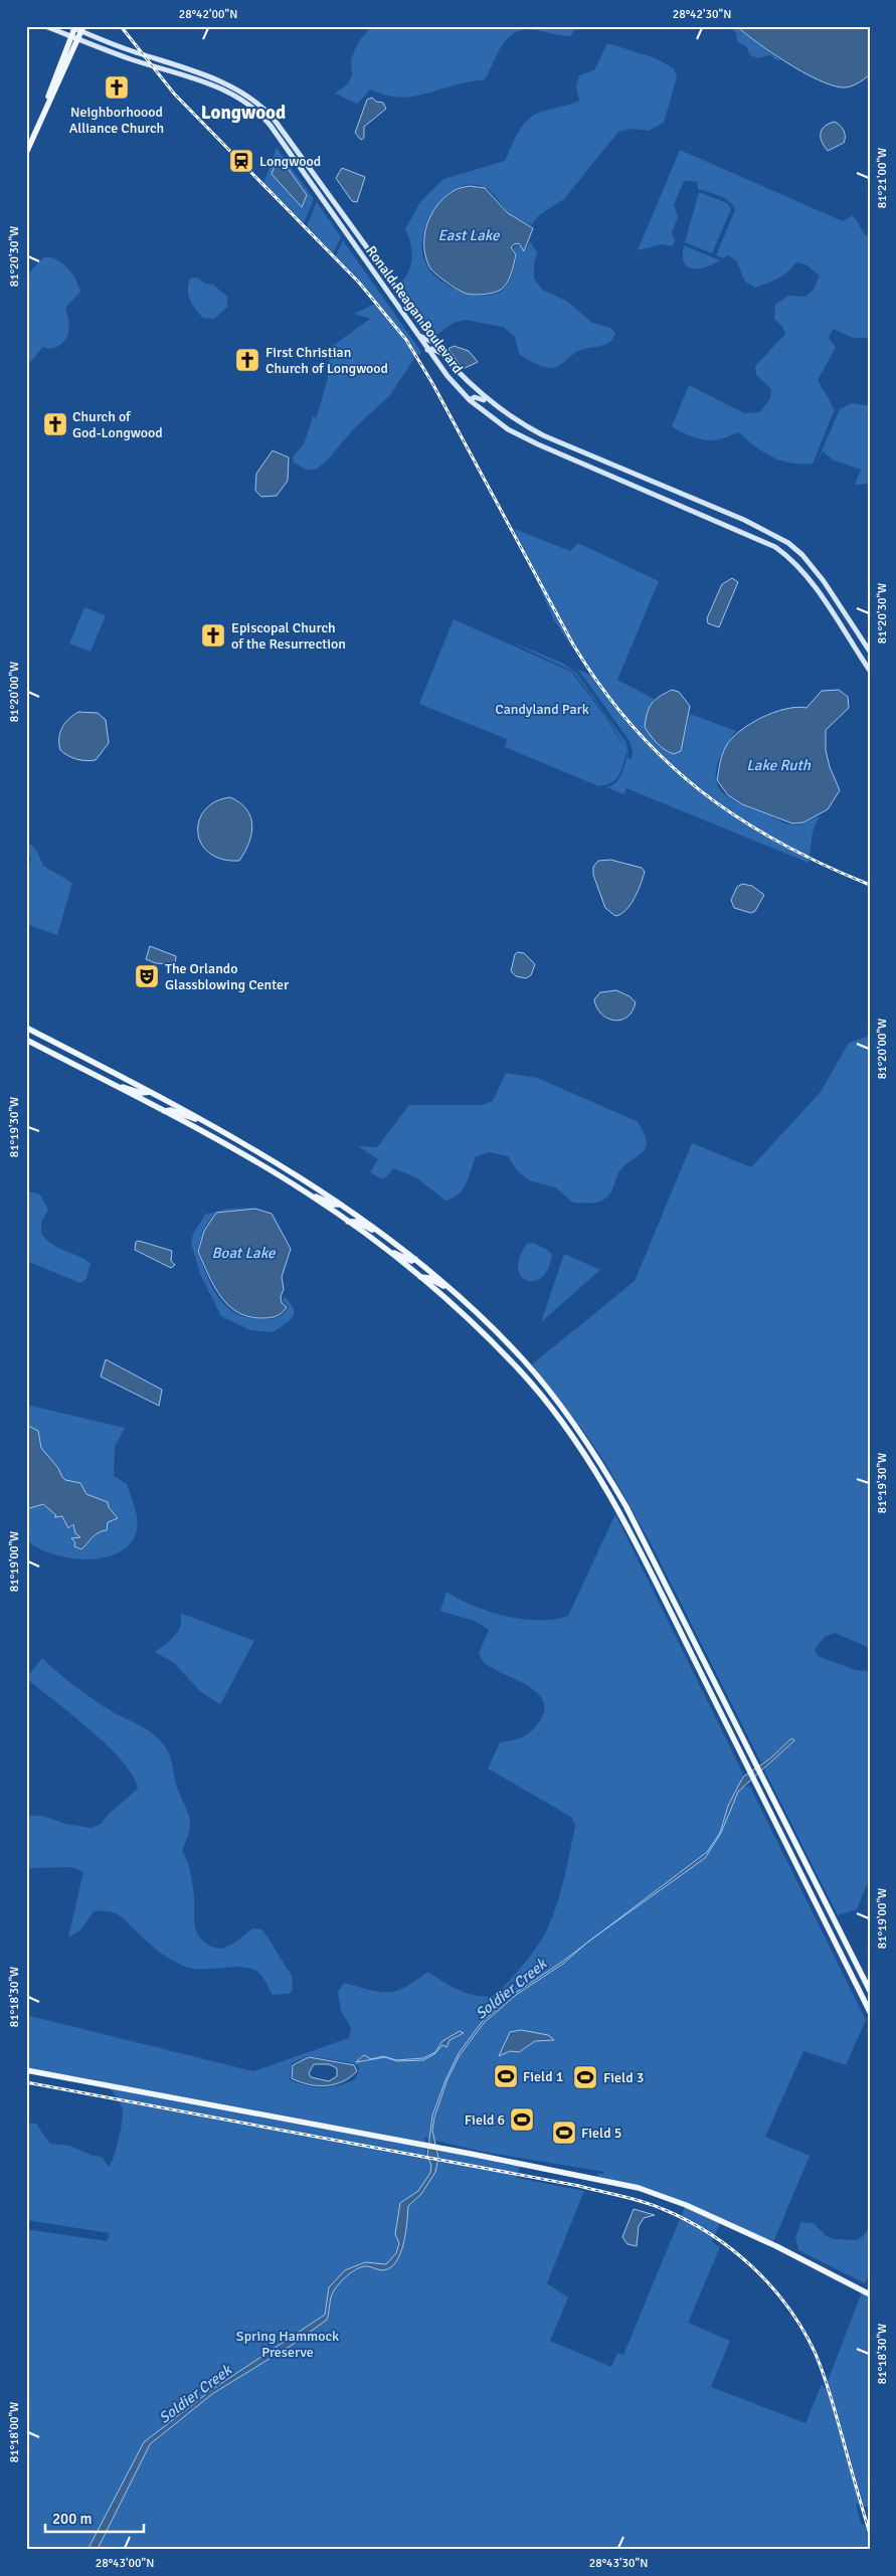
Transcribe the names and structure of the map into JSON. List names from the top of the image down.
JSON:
{
  "streets": {
    "main road": ["Ronald Reagan Boulevard"]
  },
  "districts": ["Longwood"],
  "water": [
    "East Lake",
    "Lake Ruth",
    "Boat Lake",
    "Soldier Creek"
  ],
  "parks": ["Candyland Park", "Spring Hammock Preserve"],
  "places": {
    "church": [
      "Neighborhoood Alliance Church",
      "First Christian Church of Longwood",
      "Church of God-Longwood",
      "Episcopal Church of the Resurrection"
    ],
    "station": ["Longwood"],
    "theatre": ["The Orlando Glassblowing Center"],
    "sports": [
      "Field 1",
      "Field 3",
      "Field 6",
      "Field 5"
    ]
  },
  "scale_bar": "200 m",
  "coordinates": [
    "28°42'00\"N",
    "28°42'30\"N",
    "81°21'00\"W",
    "81°20'30\"W",
    "81°20'00\"W",
    "81°19'30\"W",
    "81°19'00\"W",
    "81°18'30\"W",
    "81°18'00\"W",
    "28°43'00\"N",
    "28°43'30\"N"
  ]
}
